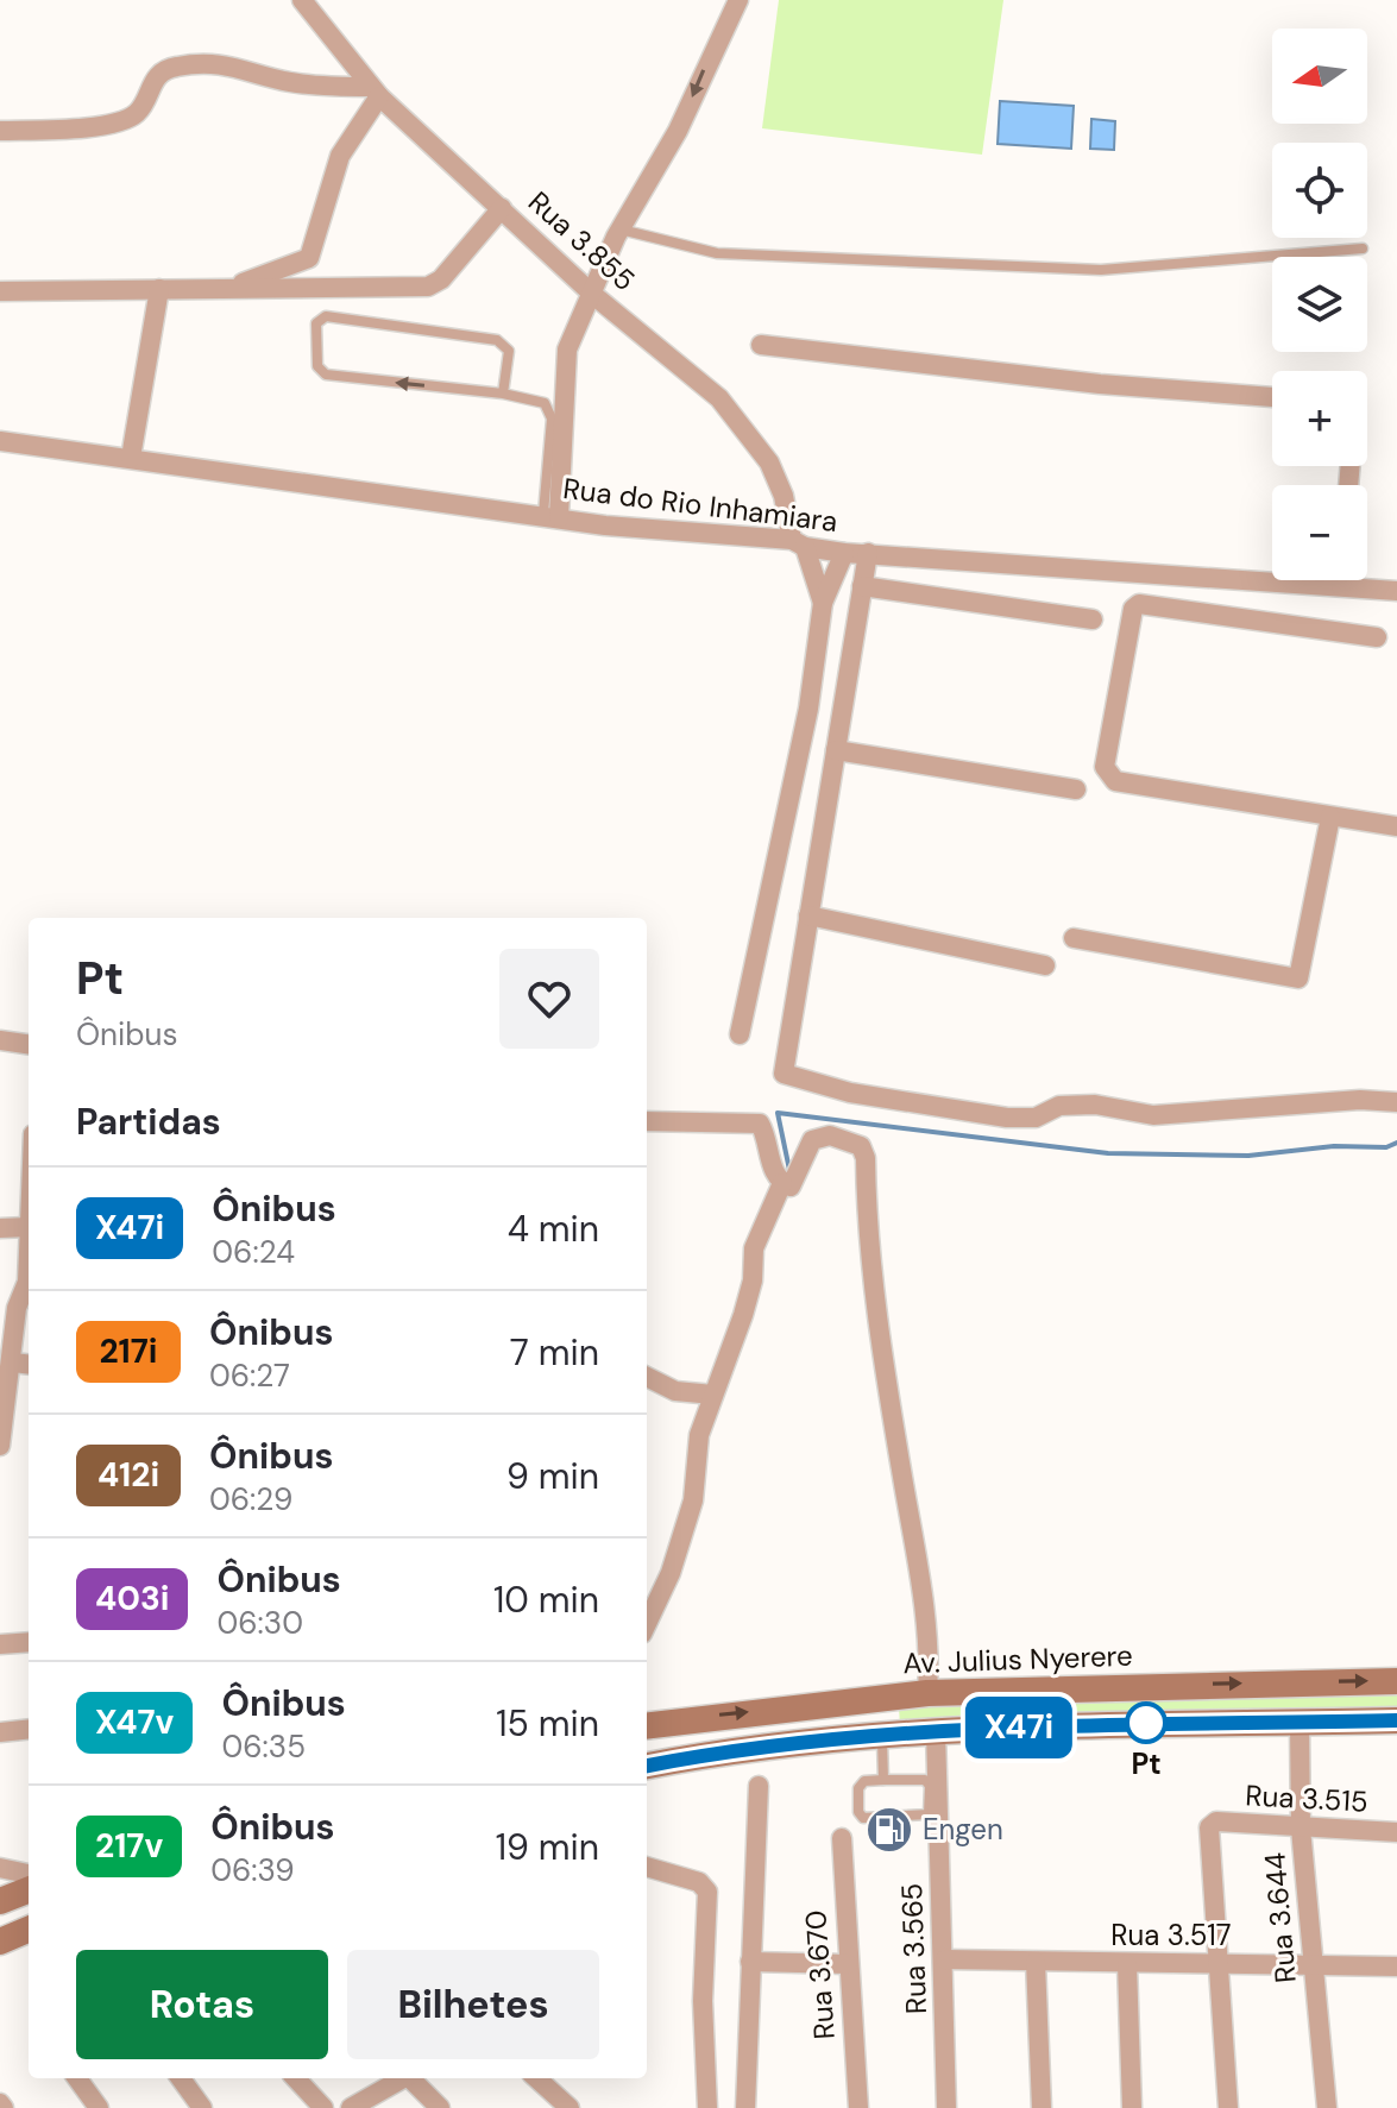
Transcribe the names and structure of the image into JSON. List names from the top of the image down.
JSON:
{
  "streets": {
    "main road": ["Av. Julius Nyerere"],
    "street": [
      "Rua 3.855",
      "Rua do Rio Inhamiara",
      "Rua 3.515",
      "Rua 3.644",
      "Rua 3.517",
      "Rua 3.565",
      "Rua 3.670"
    ]
  },
  "crossings": [
    ["Rua 3.855", "Rua do Rio Inhamiara"],
    ["Rua 3.515", "Rua 3.644"],
    ["Rua 3.515", "Rua 3.517"],
    ["Rua 3.644", "Rua 3.517"],
    ["Rua 3.517", "Rua 3.565"]
  ],
  "places": {
    "other": ["Pt"],
    "fuel station": ["Engen"]
  },
  "lines": ["bus line X47i"],
  "north": "left",
  "page": {
    "on_map": "X47i",
    "map_buttons": ["+", "−"],
    "heading": [
      ["Pt", "Ônibus"],
      "Partidas"
    ],
    "list": [
      {
        "mark": "X47i",
        "name": "Ônibus",
        "note": "06:24",
        "value": "4 min"
      },
      {
        "mark": "217i",
        "name": "Ônibus",
        "note": "06:27",
        "value": "7 min"
      },
      {
        "mark": "412i",
        "name": "Ônibus",
        "note": "06:29",
        "value": "9 min"
      },
      {
        "mark": "403i",
        "name": "Ônibus",
        "note": "06:30",
        "value": "10 min"
      },
      {
        "mark": "X47v",
        "name": "Ônibus",
        "note": "06:35",
        "value": "15 min"
      },
      {
        "mark": "217v",
        "name": "Ônibus",
        "note": "06:39",
        "value": "19 min"
      }
    ],
    "buttons": ["Rotas", "Bilhetes"]
  }
}
